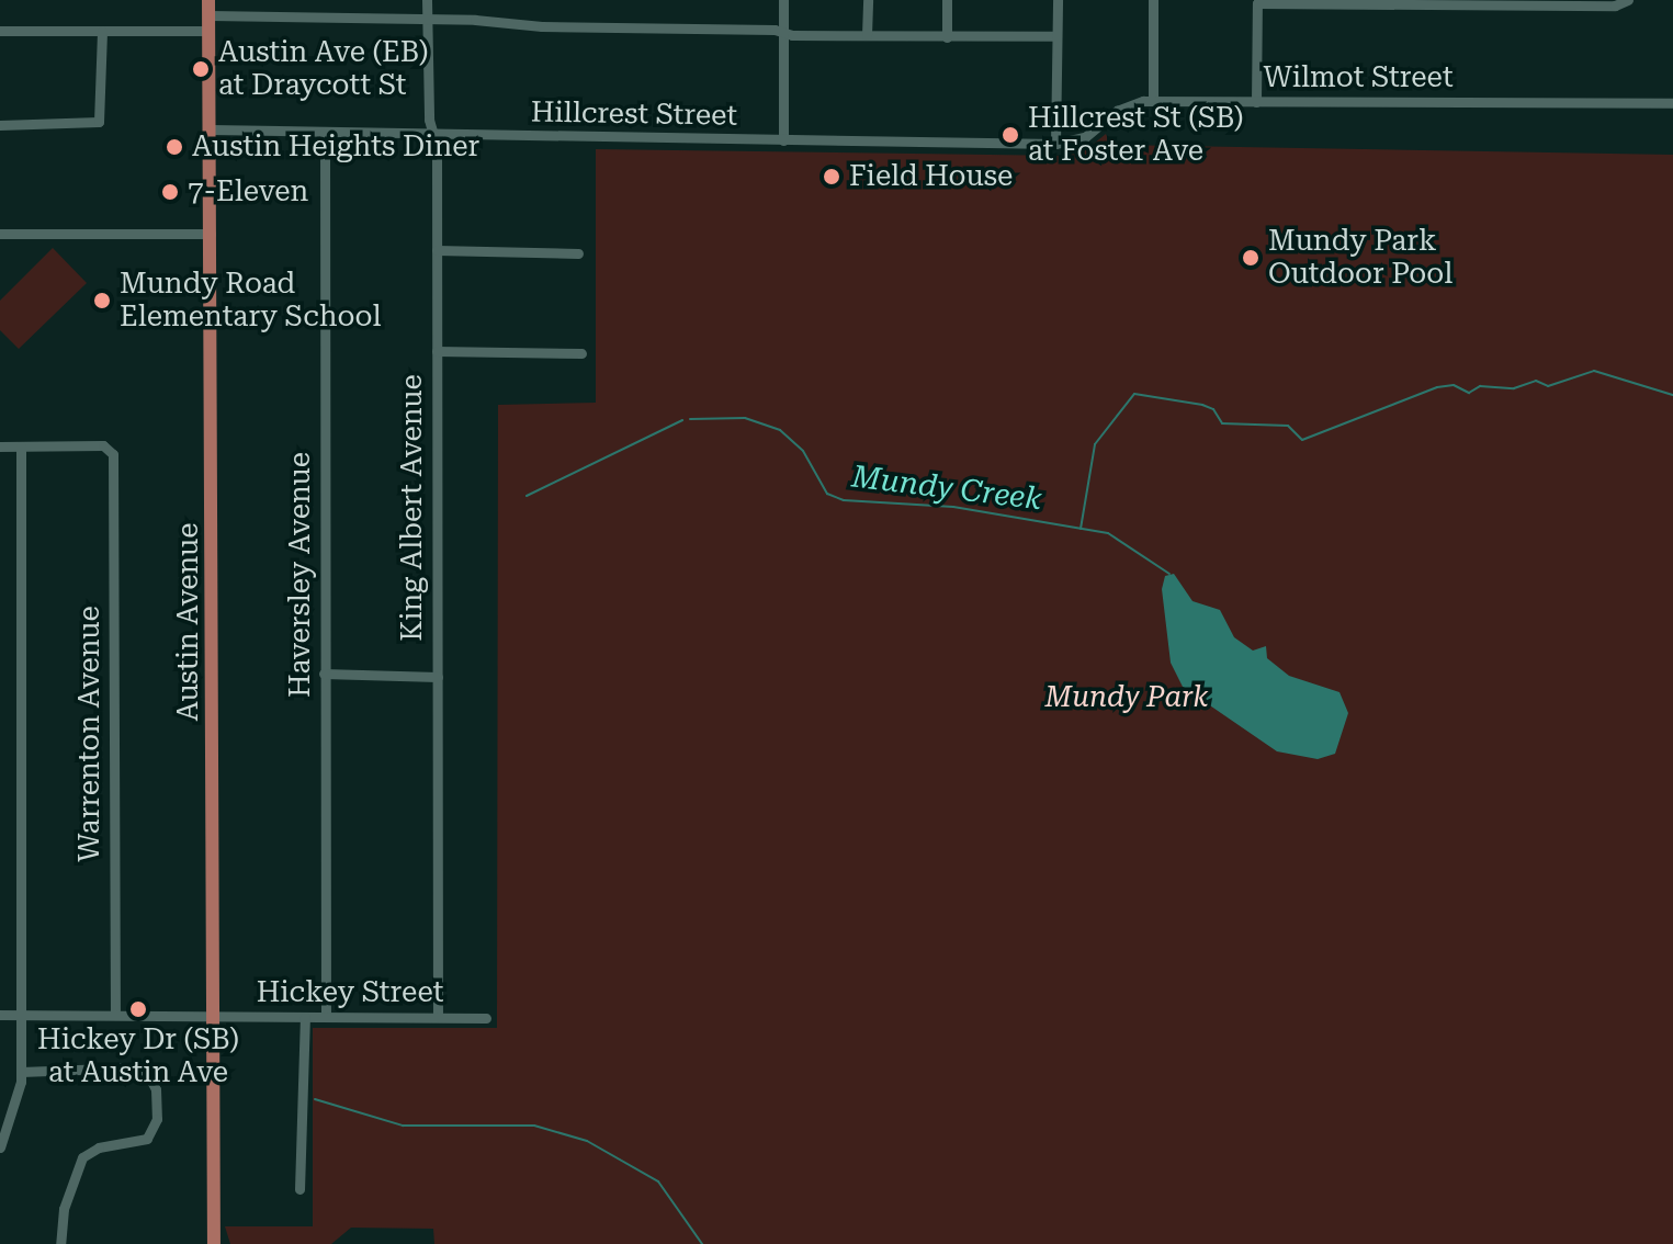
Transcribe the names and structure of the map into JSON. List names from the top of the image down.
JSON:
{
  "streets": {
    "main road": ["Austin Avenue"],
    "street": [
      "Wilmot Street",
      "Hillcrest Street",
      "King Albert Avenue",
      "Haversley Avenue",
      "Warrenton Avenue",
      "Hickey Street"
    ]
  },
  "crossings": [
    ["Wilmot Street", "Hillcrest Street"],
    ["Hillcrest Street", "King Albert Avenue"],
    ["Hillcrest Street", "Haversley Avenue"],
    ["Hillcrest Street", "Austin Avenue"],
    ["King Albert Avenue", "Hickey Street"],
    ["Haversley Avenue", "Hickey Street"],
    ["Austin Avenue", "Hickey Street"],
    ["Warrenton Avenue", "Hickey Street"]
  ],
  "water": ["Mundy Creek"],
  "parks": ["Mundy Park"],
  "places": [
    "Austin Ave (EB) at Draycott St",
    "Hillcrest St (SB) at Foster Ave",
    "Austin Heights Diner",
    "Field House",
    "7-Eleven",
    "Mundy Park Outdoor Pool",
    "Mundy Road Elementary School",
    "Hickey Dr (SB) at Austin Ave"
  ]
}
